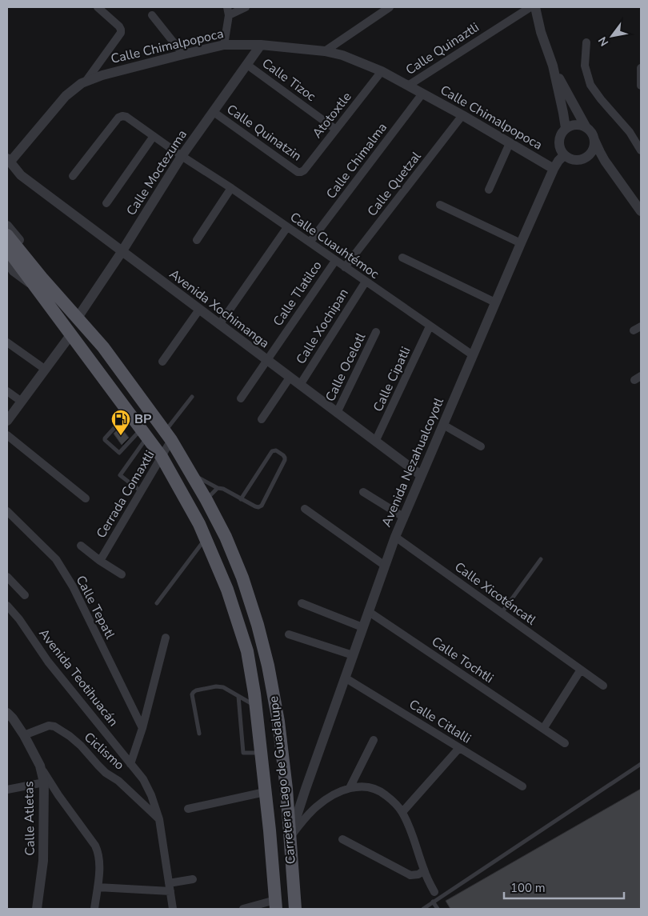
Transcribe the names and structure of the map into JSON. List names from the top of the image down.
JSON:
{
  "streets": {
    "main road": ["Carretera Lago de Guadalupe"],
    "street": [
      "Calle Chimalpopoca",
      "Calle Quinaztli",
      "Calle Tizoc",
      "Atotoxtle",
      "Calle Quinatzin",
      "Calle Chimalma",
      "Calle Moctezuma",
      "Calle Quetzal",
      "Calle Cuauhtémoc",
      "Calle Tlatilco",
      "Avenida Xochimanga",
      "Calle Xochipan",
      "Calle Ocelotl",
      "Calle Cipatli",
      "Avenida Nezahualcoyotl",
      "Cerrada Comaxtli",
      "Calle Xicoténcatl",
      "Calle Tepatl",
      "Calle Tochtli",
      "Avenida Teotihuacán",
      "Calle Citlalli",
      "Ciclismo",
      "Calle Atletas"
    ]
  },
  "crossings": [
    ["Calle Chimalpopoca", "Calle Quinaztli"],
    ["Calle Chimalpopoca", "Atotoxtle"],
    ["Calle Chimalpopoca", "Calle Chimalma"],
    ["Calle Chimalpopoca", "Calle Moctezuma"],
    ["Calle Chimalpopoca", "Calle Quetzal"],
    ["Calle Chimalpopoca", "Avenida Xochimanga"],
    ["Calle Chimalpopoca", "Avenida Nezahualcoyotl"],
    ["Calle Tizoc", "Atotoxtle"],
    ["Calle Tizoc", "Calle Moctezuma"],
    ["Atotoxtle", "Calle Quinatzin"],
    ["Calle Quinatzin", "Calle Moctezuma"],
    ["Calle Chimalma", "Calle Cuauhtémoc"],
    ["Calle Moctezuma", "Calle Cuauhtémoc"],
    ["Calle Moctezuma", "Avenida Xochimanga"],
    ["Calle Moctezuma", "Carretera Lago de Guadalupe"],
    ["Calle Quetzal", "Calle Cuauhtémoc"],
    ["Calle Cuauhtémoc", "Calle Tlatilco"],
    ["Calle Cuauhtémoc", "Calle Xochipan"],
    ["Calle Cuauhtémoc", "Calle Cipatli"],
    ["Calle Cuauhtémoc", "Avenida Nezahualcoyotl"],
    ["Calle Tlatilco", "Avenida Xochimanga"],
    ["Avenida Xochimanga", "Calle Xochipan"],
    ["Avenida Xochimanga", "Calle Ocelotl"],
    ["Avenida Xochimanga", "Calle Cipatli"],
    ["Avenida Xochimanga", "Avenida Nezahualcoyotl"],
    ["Avenida Nezahualcoyotl", "Calle Xicoténcatl"],
    ["Avenida Nezahualcoyotl", "Calle Tochtli"],
    ["Avenida Nezahualcoyotl", "Calle Citlalli"],
    ["Avenida Nezahualcoyotl", "Carretera Lago de Guadalupe"],
    ["Cerrada Comaxtli", "Carretera Lago de Guadalupe"],
    ["Avenida Teotihuacán", "Ciclismo"],
    ["Ciclismo", "Calle Atletas"]
  ],
  "places": {
    "fuel station": ["BP"]
  },
  "scale_bar": "100 m",
  "north": "bottom left"
}
